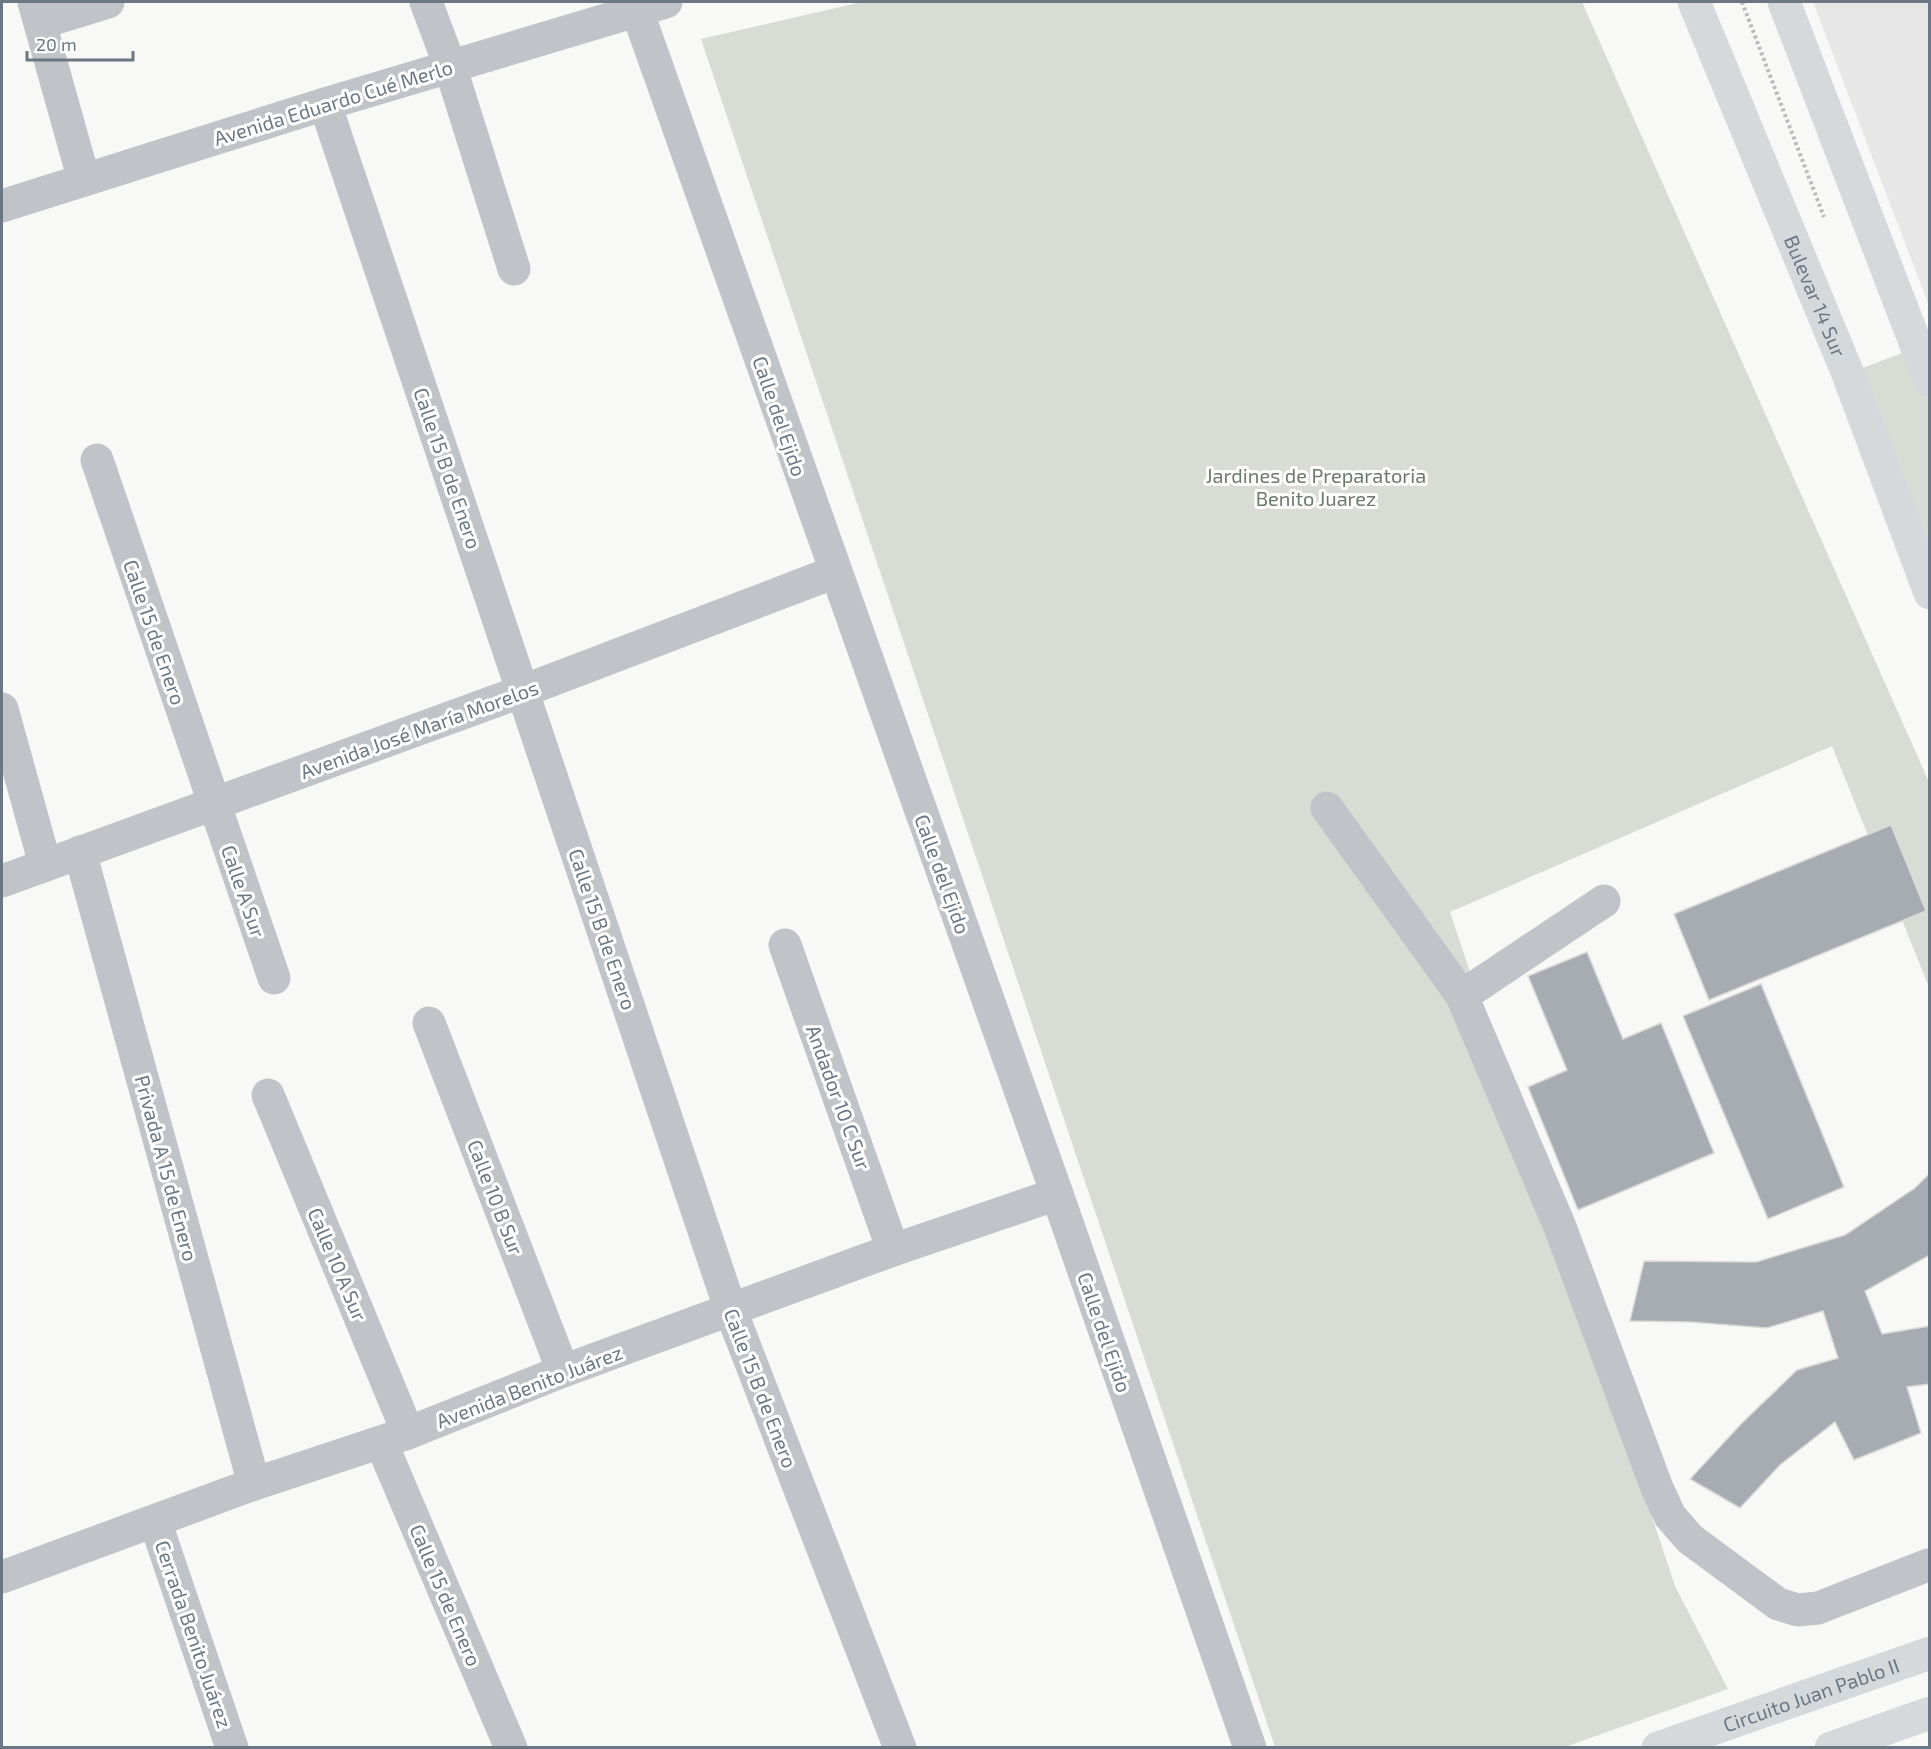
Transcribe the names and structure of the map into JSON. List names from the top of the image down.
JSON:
{
  "streets": {
    "main road": ["Bulevar 14 Sur", "Circuito Juan Pablo II"],
    "street": [
      "Avenida Eduardo Cué Merlo",
      "Calle del Ejido",
      "Calle 15 B de Enero",
      "Calle 15 de Enero",
      "Avenida José María Morelos",
      "Calle A Sur",
      "Andador 10 C Sur",
      "Privada A 15 de Enero",
      "Calle 10 B Sur",
      "Calle 10 A Sur",
      "Avenida Benito Juárez",
      "Cerrada Benito Juárez"
    ]
  },
  "crossings": [
    ["Avenida Eduardo Cué Merlo", "Calle del Ejido"],
    ["Avenida Eduardo Cué Merlo", "Calle 15 B de Enero"],
    ["Calle del Ejido", "Avenida José María Morelos"],
    ["Calle del Ejido", "Avenida Benito Juárez"],
    ["Calle 15 B de Enero", "Avenida José María Morelos"],
    ["Calle 15 B de Enero", "Avenida Benito Juárez"],
    ["Calle 15 de Enero", "Avenida José María Morelos"],
    ["Calle 15 de Enero", "Calle A Sur"],
    ["Calle 15 de Enero", "Calle 10 A Sur"],
    ["Calle 15 de Enero", "Avenida Benito Juárez"],
    ["Avenida José María Morelos", "Calle A Sur"],
    ["Avenida José María Morelos", "Privada A 15 de Enero"],
    ["Andador 10 C Sur", "Avenida Benito Juárez"],
    ["Privada A 15 de Enero", "Avenida Benito Juárez"],
    ["Calle 10 B Sur", "Avenida Benito Juárez"],
    ["Calle 10 A Sur", "Avenida Benito Juárez"],
    ["Avenida Benito Juárez", "Cerrada Benito Juárez"]
  ],
  "parks": ["Jardines de Preparatoria Benito Juarez"],
  "scale_bar": "20 m"
}
